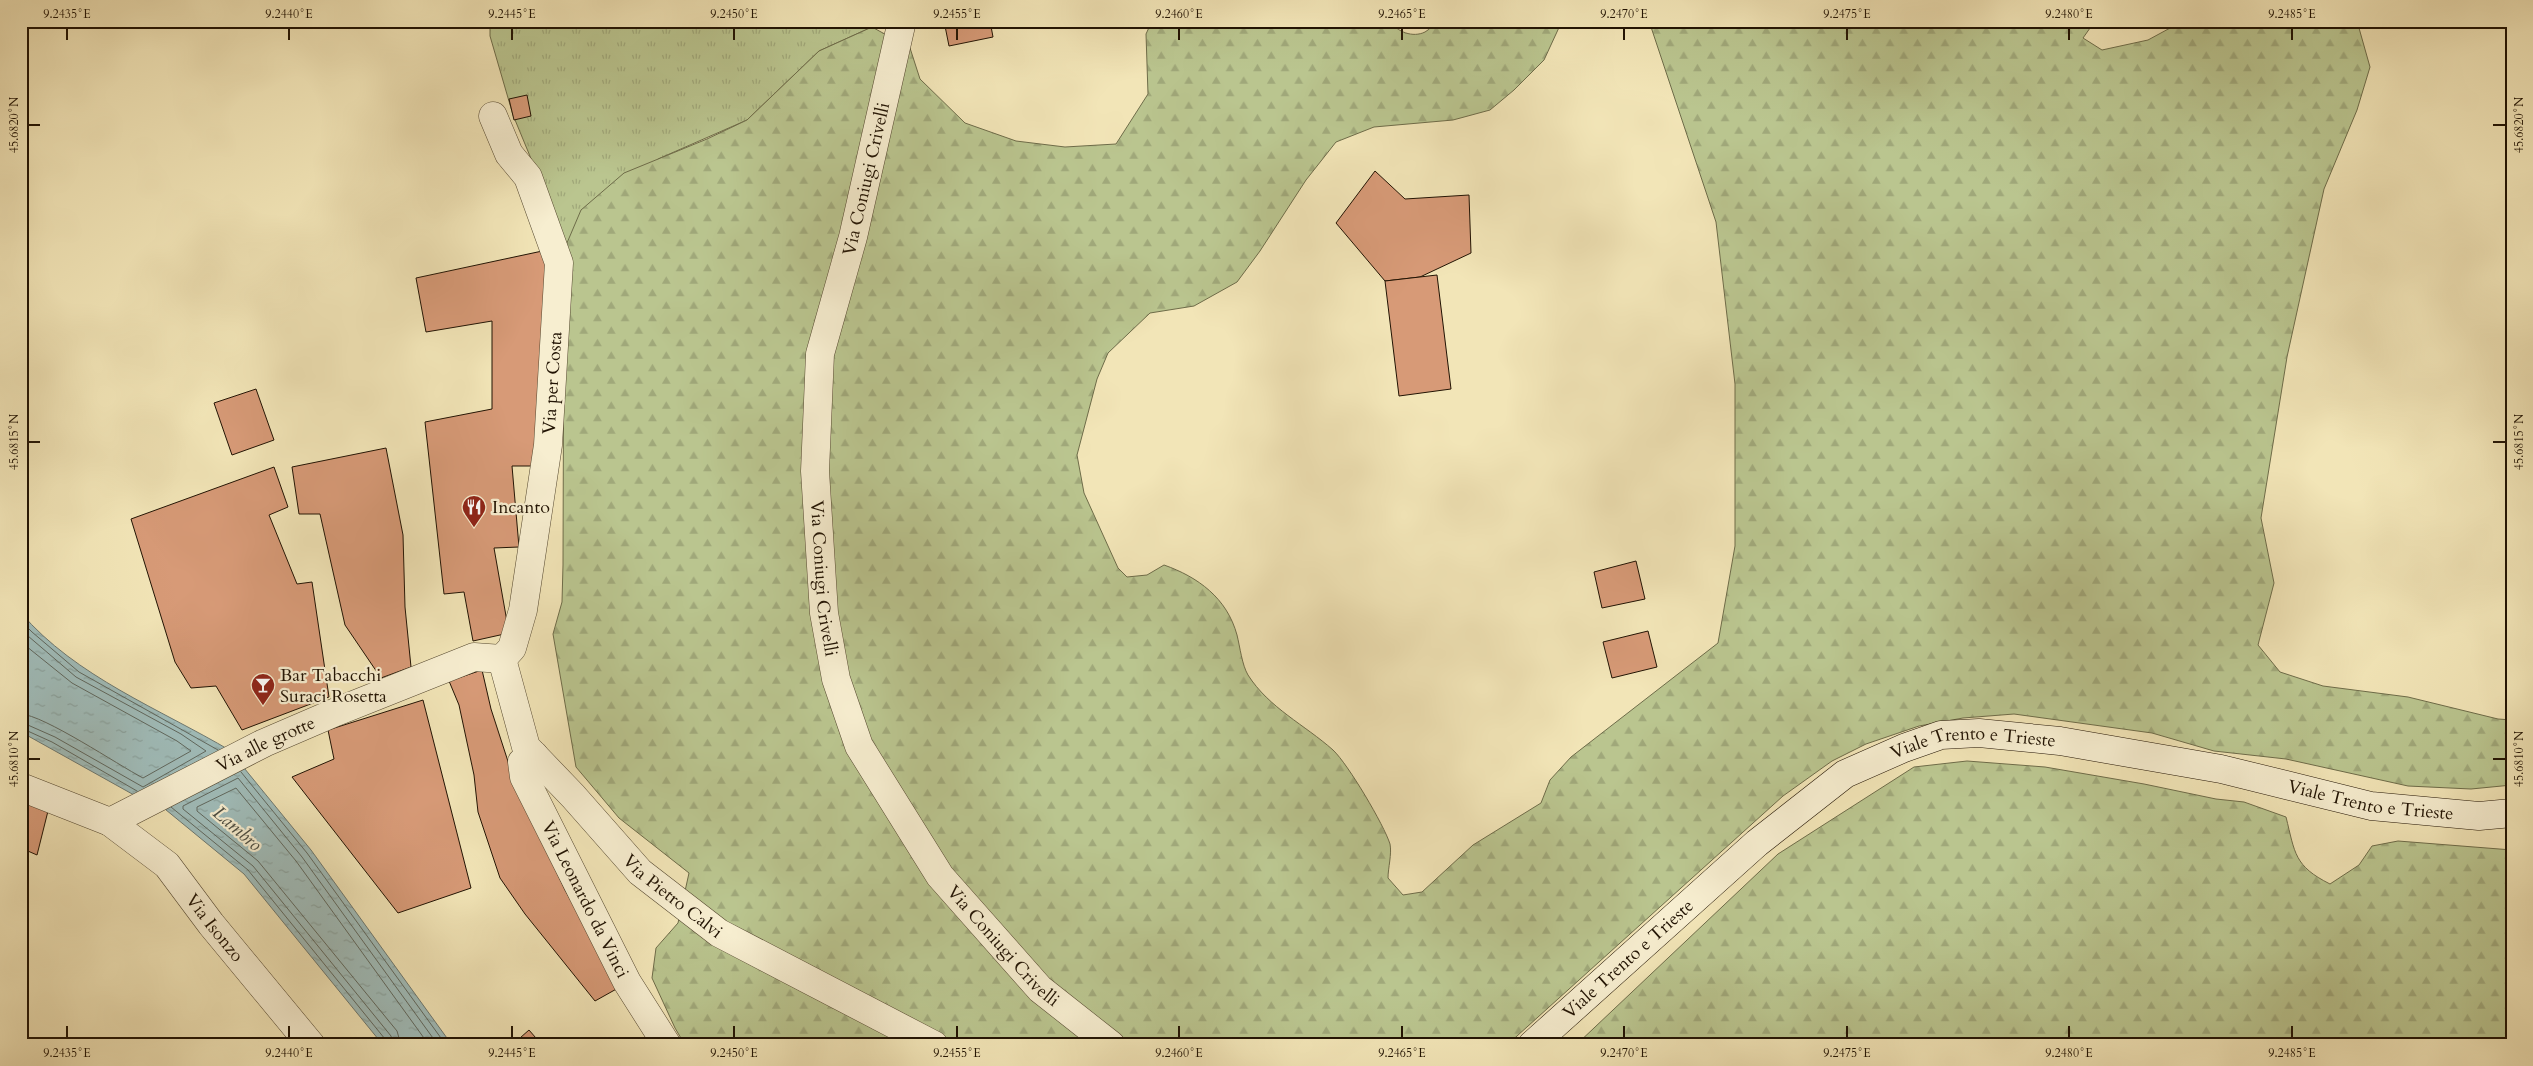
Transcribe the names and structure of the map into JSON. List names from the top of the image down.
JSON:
{
  "streets": {
    "street": [
      "Via Coniugi Crivelli",
      "Via per Costa",
      "Via alle grotte",
      "Viale Trento e Trieste",
      "Via Pietro Calvi",
      "Via Leonardo da Vinci",
      "Via Isonzo"
    ]
  },
  "crossings": [
    ["Via per Costa", "Via alle grotte"],
    ["Via per Costa", "Via Pietro Calvi"],
    ["Via alle grotte", "Via Pietro Calvi"],
    ["Via alle grotte", "Via Isonzo"],
    ["Via Pietro Calvi", "Via Leonardo da Vinci"]
  ],
  "water": ["Lambro"],
  "places": {
    "restaurant": ["Incanto"],
    "bar": ["Bar Tabacchi Suraci Rosetta"]
  },
  "coordinates": [
    "9.2435°E",
    "9.2440°E",
    "9.2445°E",
    "9.2450°E",
    "9.2455°E",
    "9.2460°E",
    "9.2465°E",
    "9.2470°E",
    "9.2475°E",
    "9.2480°E",
    "9.2485°E",
    "45.6820°N",
    "45.6815°N",
    "45.6810°N"
  ]
}
